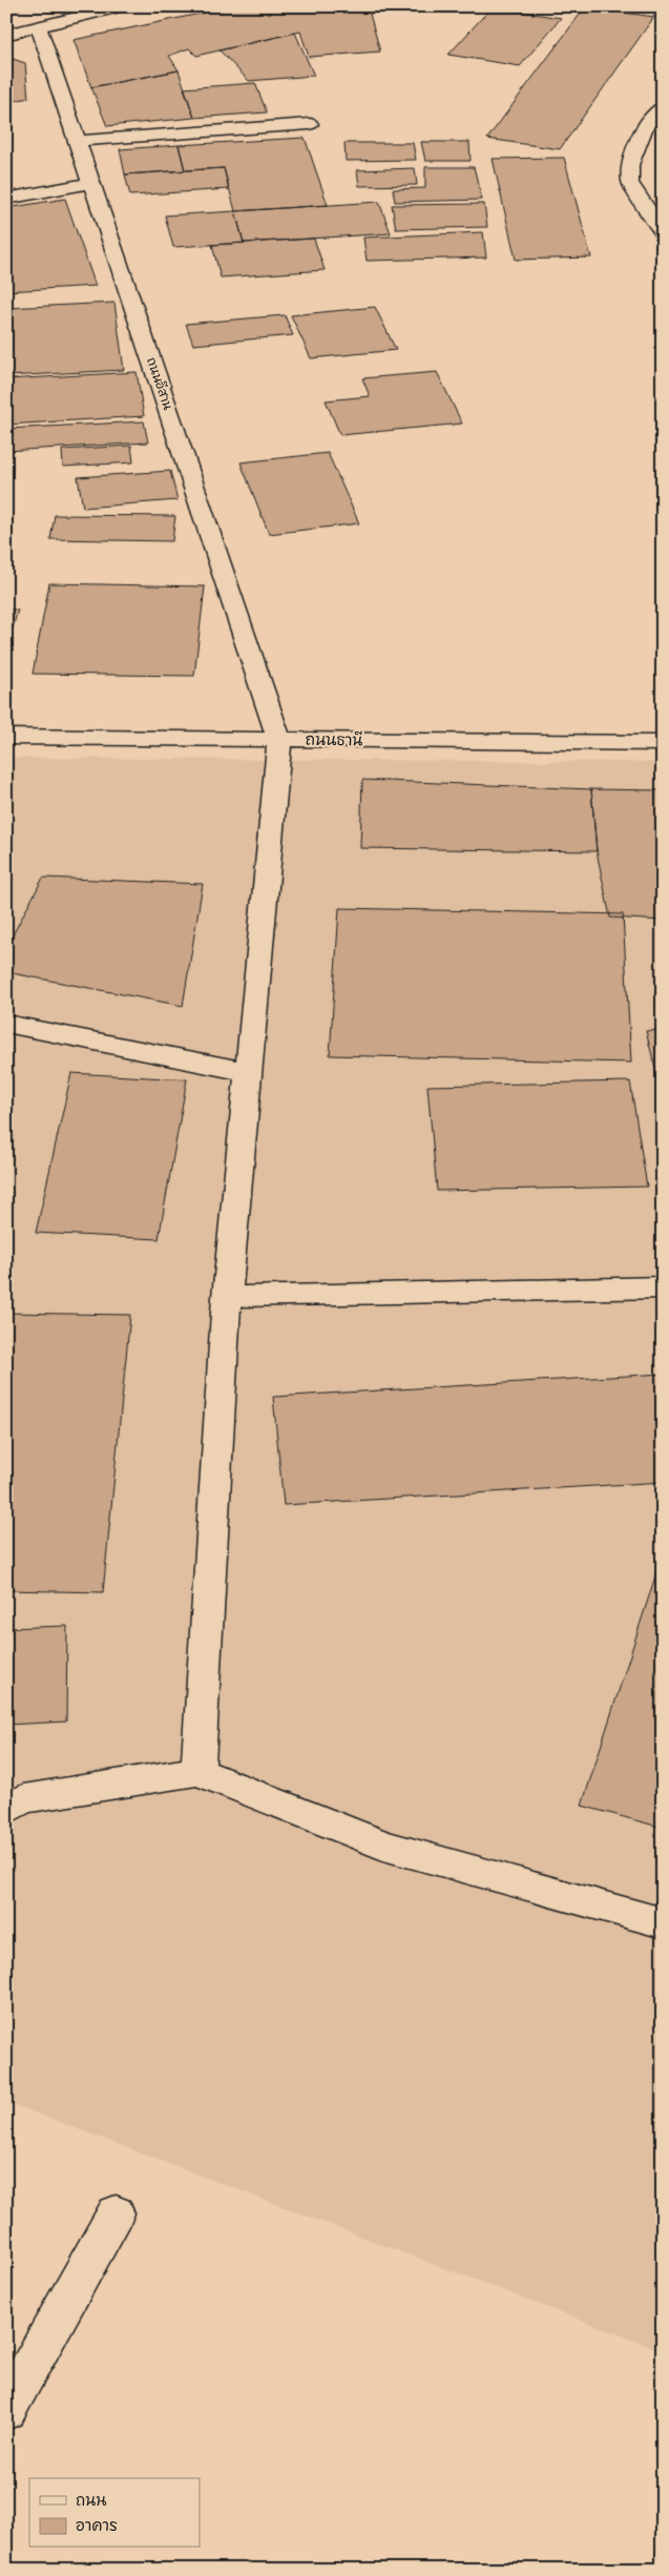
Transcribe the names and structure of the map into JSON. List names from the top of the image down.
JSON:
{
  "streets": {
    "street": ["ถนนอีสาน", "ถนนธานี"]
  },
  "crossings": [
    ["ถนนอีสาน", "ถนนธานี"]
  ],
  "legend": ["ถนน", "อาคาร"]
}
